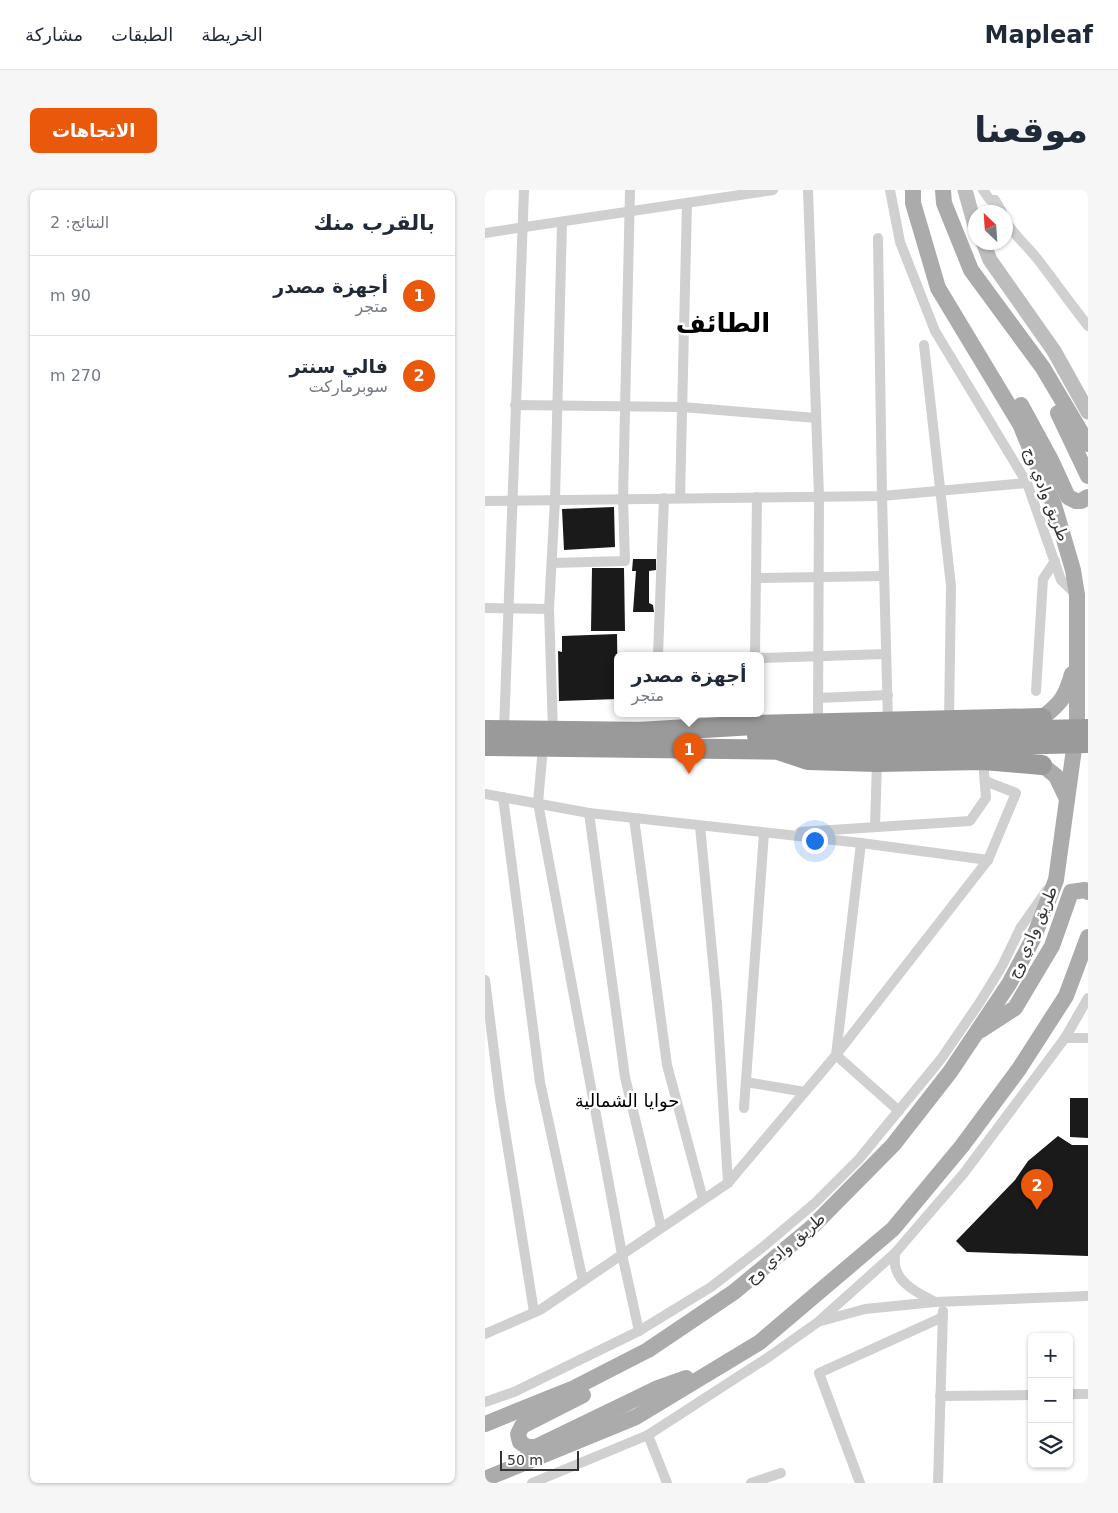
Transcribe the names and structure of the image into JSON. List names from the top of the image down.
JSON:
{
  "streets": {
    "main road": ["طريق وادي وج"]
  },
  "districts": ["الطائف", "حوايا الشمالية"],
  "scale_bar": "50 m",
  "north": "top left",
  "page": {
    "header": "Mapleaf",
    "nav": ["الخريطة", "الطبقات", "مشاركة"],
    "buttons": "الاتجاهات",
    "title": "موقعنا",
    "heading": ["بالقرب منك", "النتائج: 2"],
    "list": [
      {
        "mark": "1",
        "name": "أجهزة مصدر",
        "note": "متجر",
        "value": "90 m"
      },
      {
        "mark": "2",
        "name": "فالي سنتر",
        "note": "سوبرماركت",
        "value": "270 m"
      }
    ],
    "popup": ["أجهزة مصدر", "متجر"],
    "pins": ["1", "2"],
    "map_buttons": ["+", "−"],
    "scale": "50 m"
  }
}
